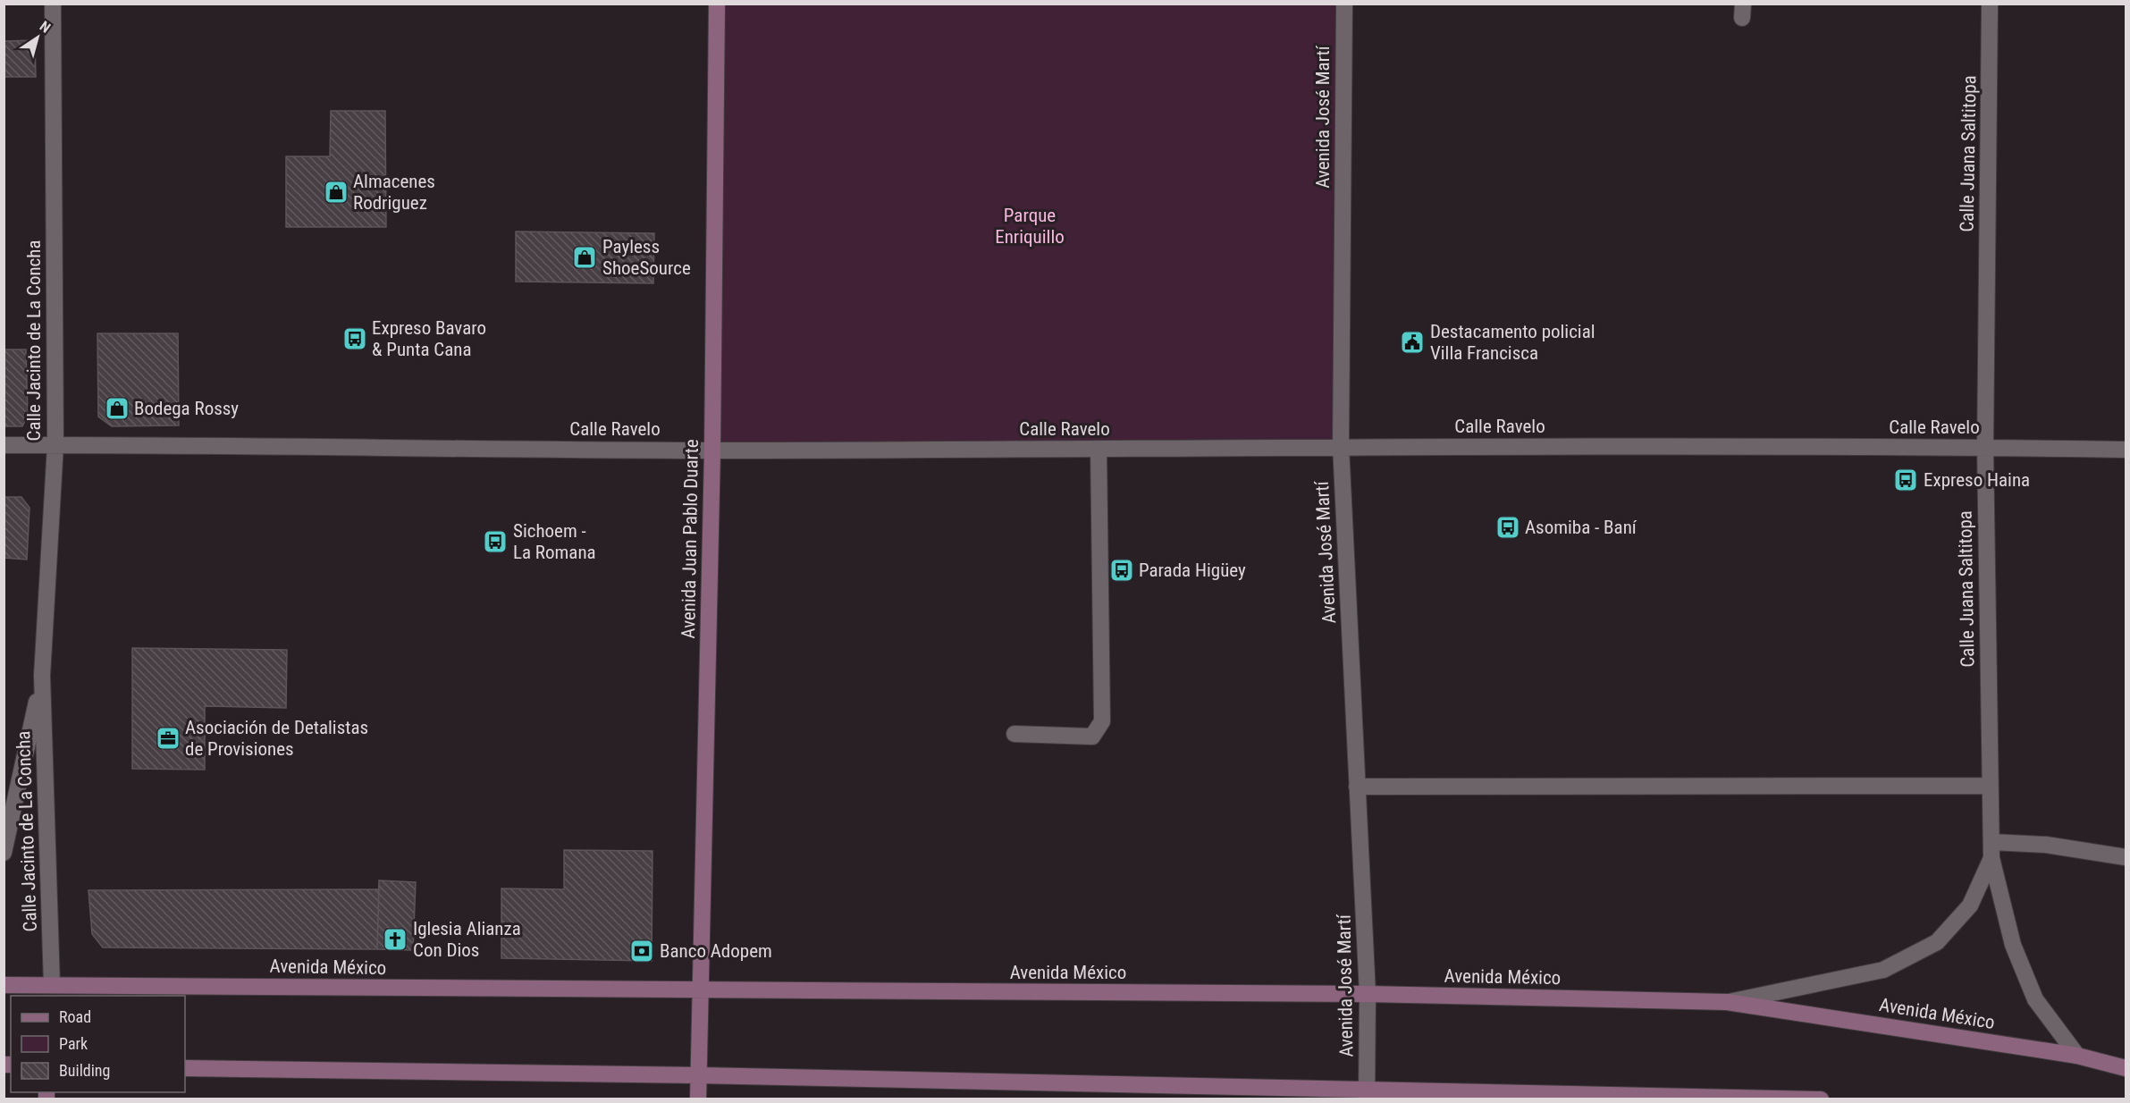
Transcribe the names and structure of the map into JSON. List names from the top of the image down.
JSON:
{
  "streets": {
    "main road": ["Avenida Juan Pablo Duarte", "Avenida México"],
    "street": [
      "Avenida José Martí",
      "Calle Juana Saltitopa",
      "Calle Jacinto de La Concha",
      "Calle Ravelo"
    ]
  },
  "crossings": [
    ["Avenida José Martí", "Calle Ravelo"],
    ["Avenida José Martí", "Avenida México"],
    ["Calle Juana Saltitopa", "Calle Ravelo"],
    ["Calle Juana Saltitopa", "Avenida México"],
    ["Calle Jacinto de La Concha", "Calle Ravelo"],
    ["Calle Jacinto de La Concha", "Avenida México"],
    ["Calle Ravelo", "Avenida Juan Pablo Duarte"],
    ["Avenida Juan Pablo Duarte", "Avenida México"]
  ],
  "parks": ["Parque Enriquillo"],
  "places": {
    "shop": ["Almacenes Rodriguez", "Payless ShoeSource", "Bodega Rossy"],
    "bus stop": [
      "Expreso Bavaro & Punta Cana",
      "Expreso Haina",
      "Asomiba - Baní",
      "Sichoem - La Romana",
      "Parada Higüey"
    ],
    "public building": ["Destacamento policial Villa Francisca"],
    "office": ["Asociación de Detalistas de Provisiones"],
    "church": ["Iglesia Alianza Con Dios"],
    "bank": ["Banco Adopem"]
  },
  "legend": ["Road", "Park", "Building"],
  "north": "top right"
}
